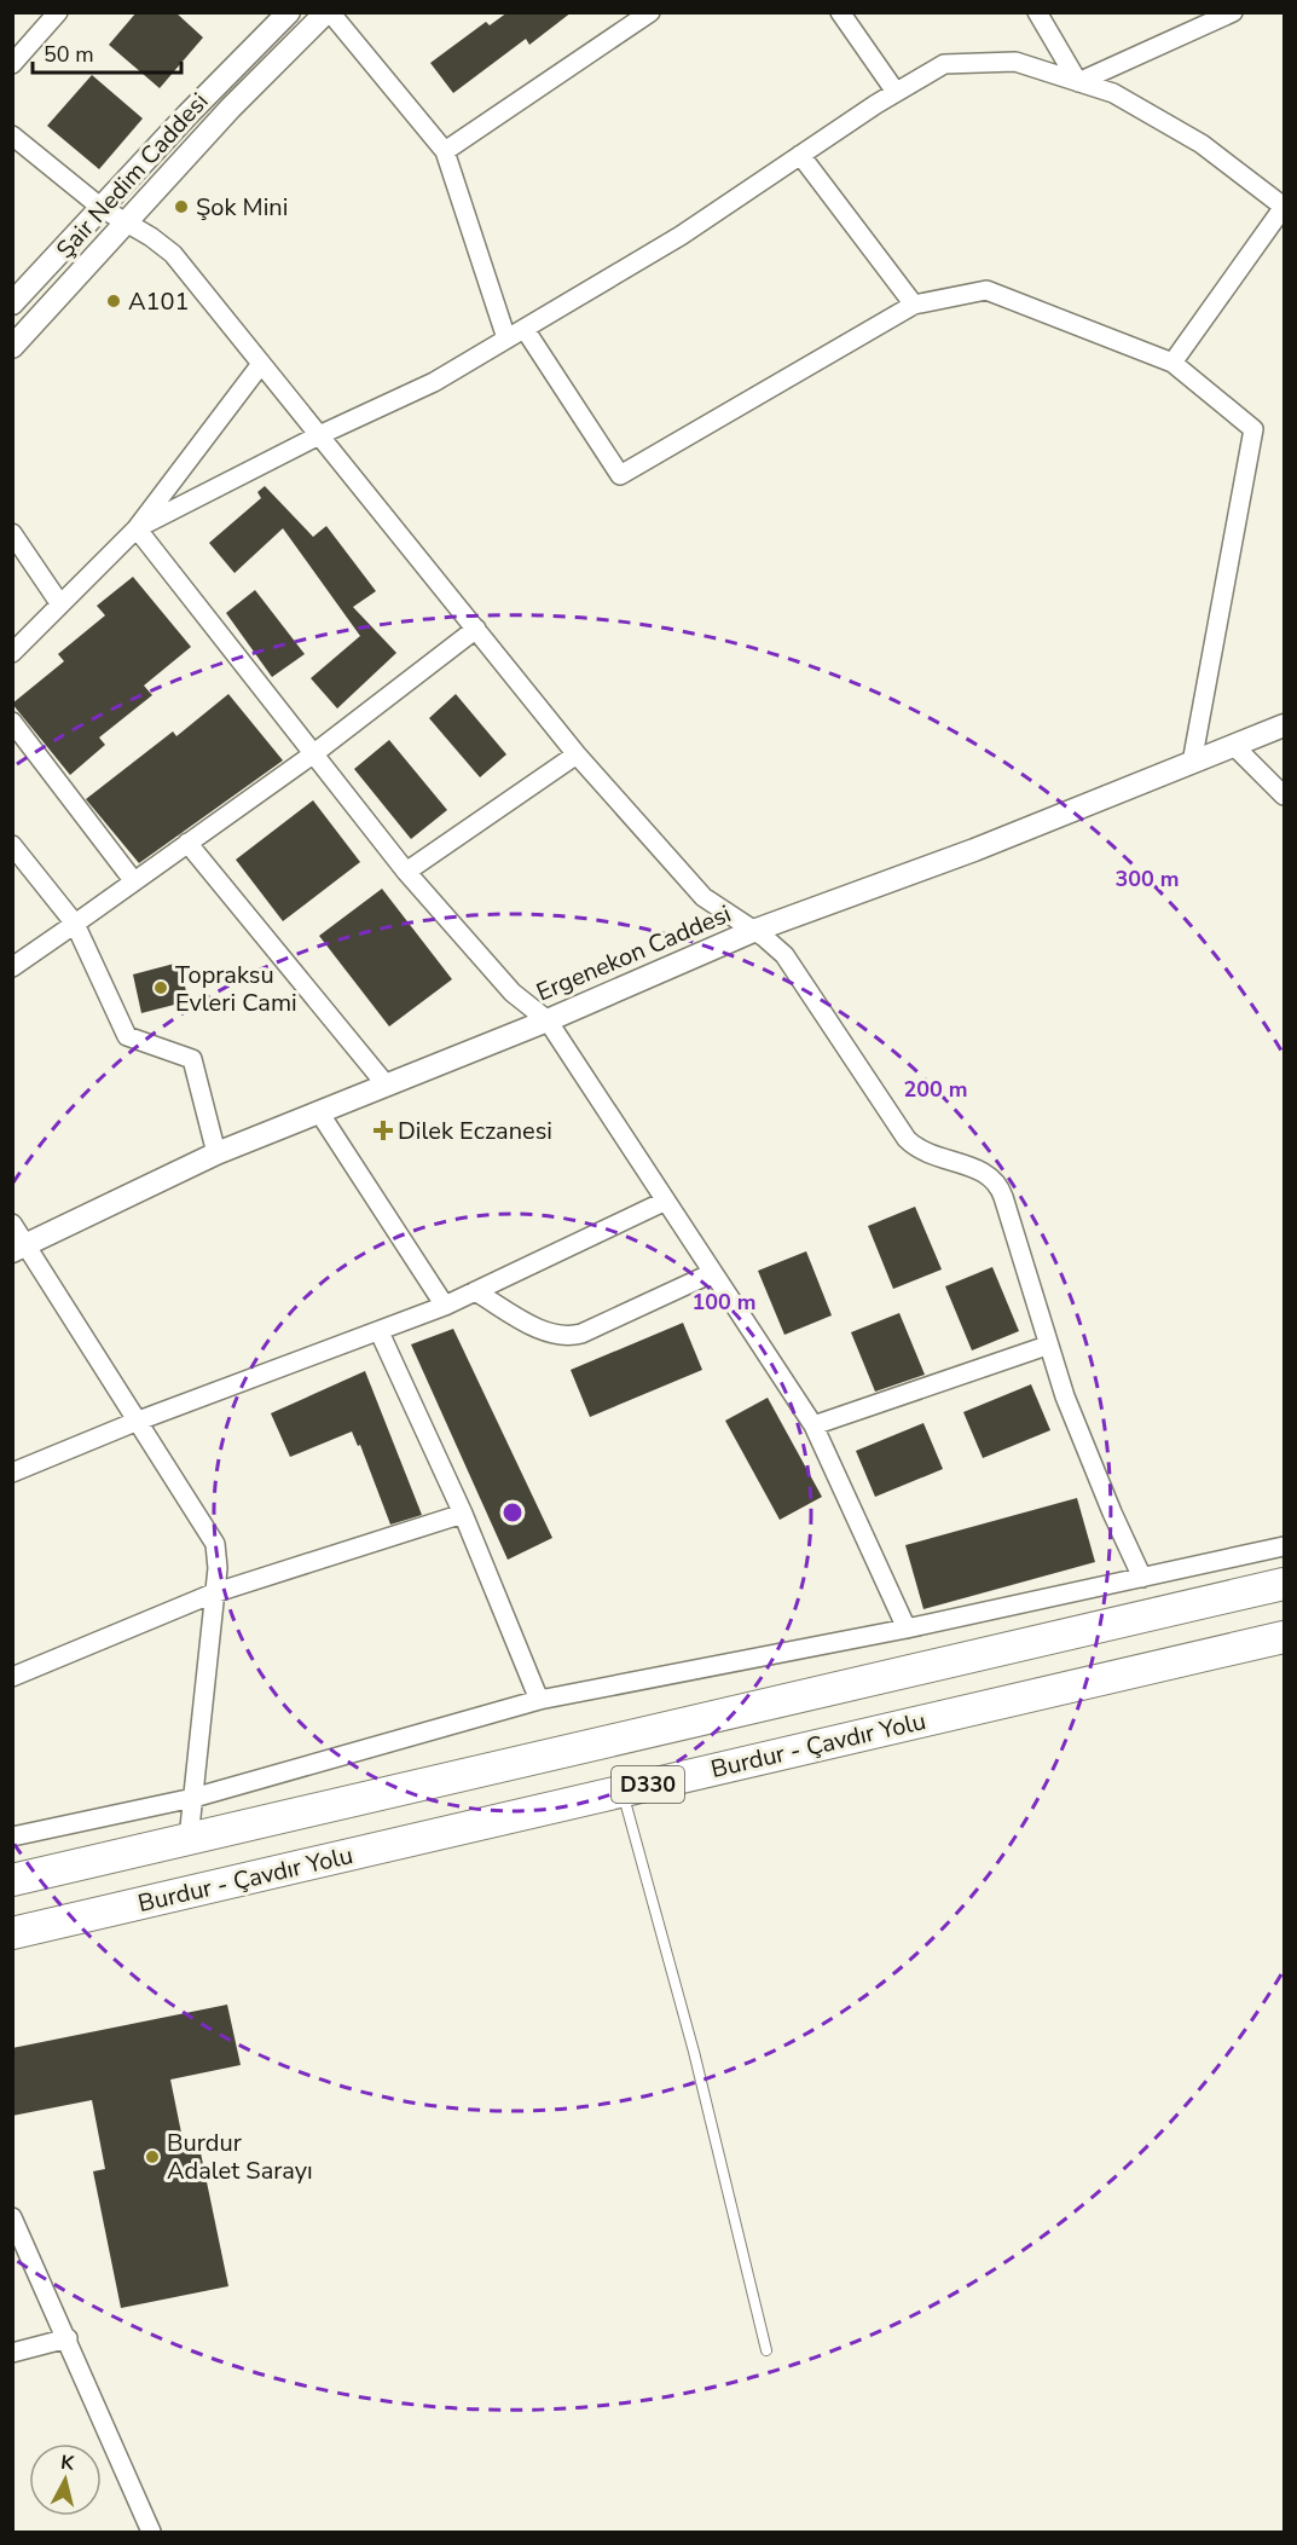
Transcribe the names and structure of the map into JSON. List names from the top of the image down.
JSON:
{
  "streets": {
    "highway": ["Burdur - Çavdır Yolu", "D330"],
    "street": ["Şair Nedim Caddesi", "Ergenekon Caddesi"]
  },
  "places": {
    "other": [
      "Şok Mini",
      "A101",
      "Topraksu Evleri Cami",
      "Burdur Adalet Sarayı"
    ],
    "health": ["Dilek Eczanesi"]
  },
  "scale_bar": "50 m",
  "north": "top",
  "rings": ["300 m", "200 m", "100 m"]
}
